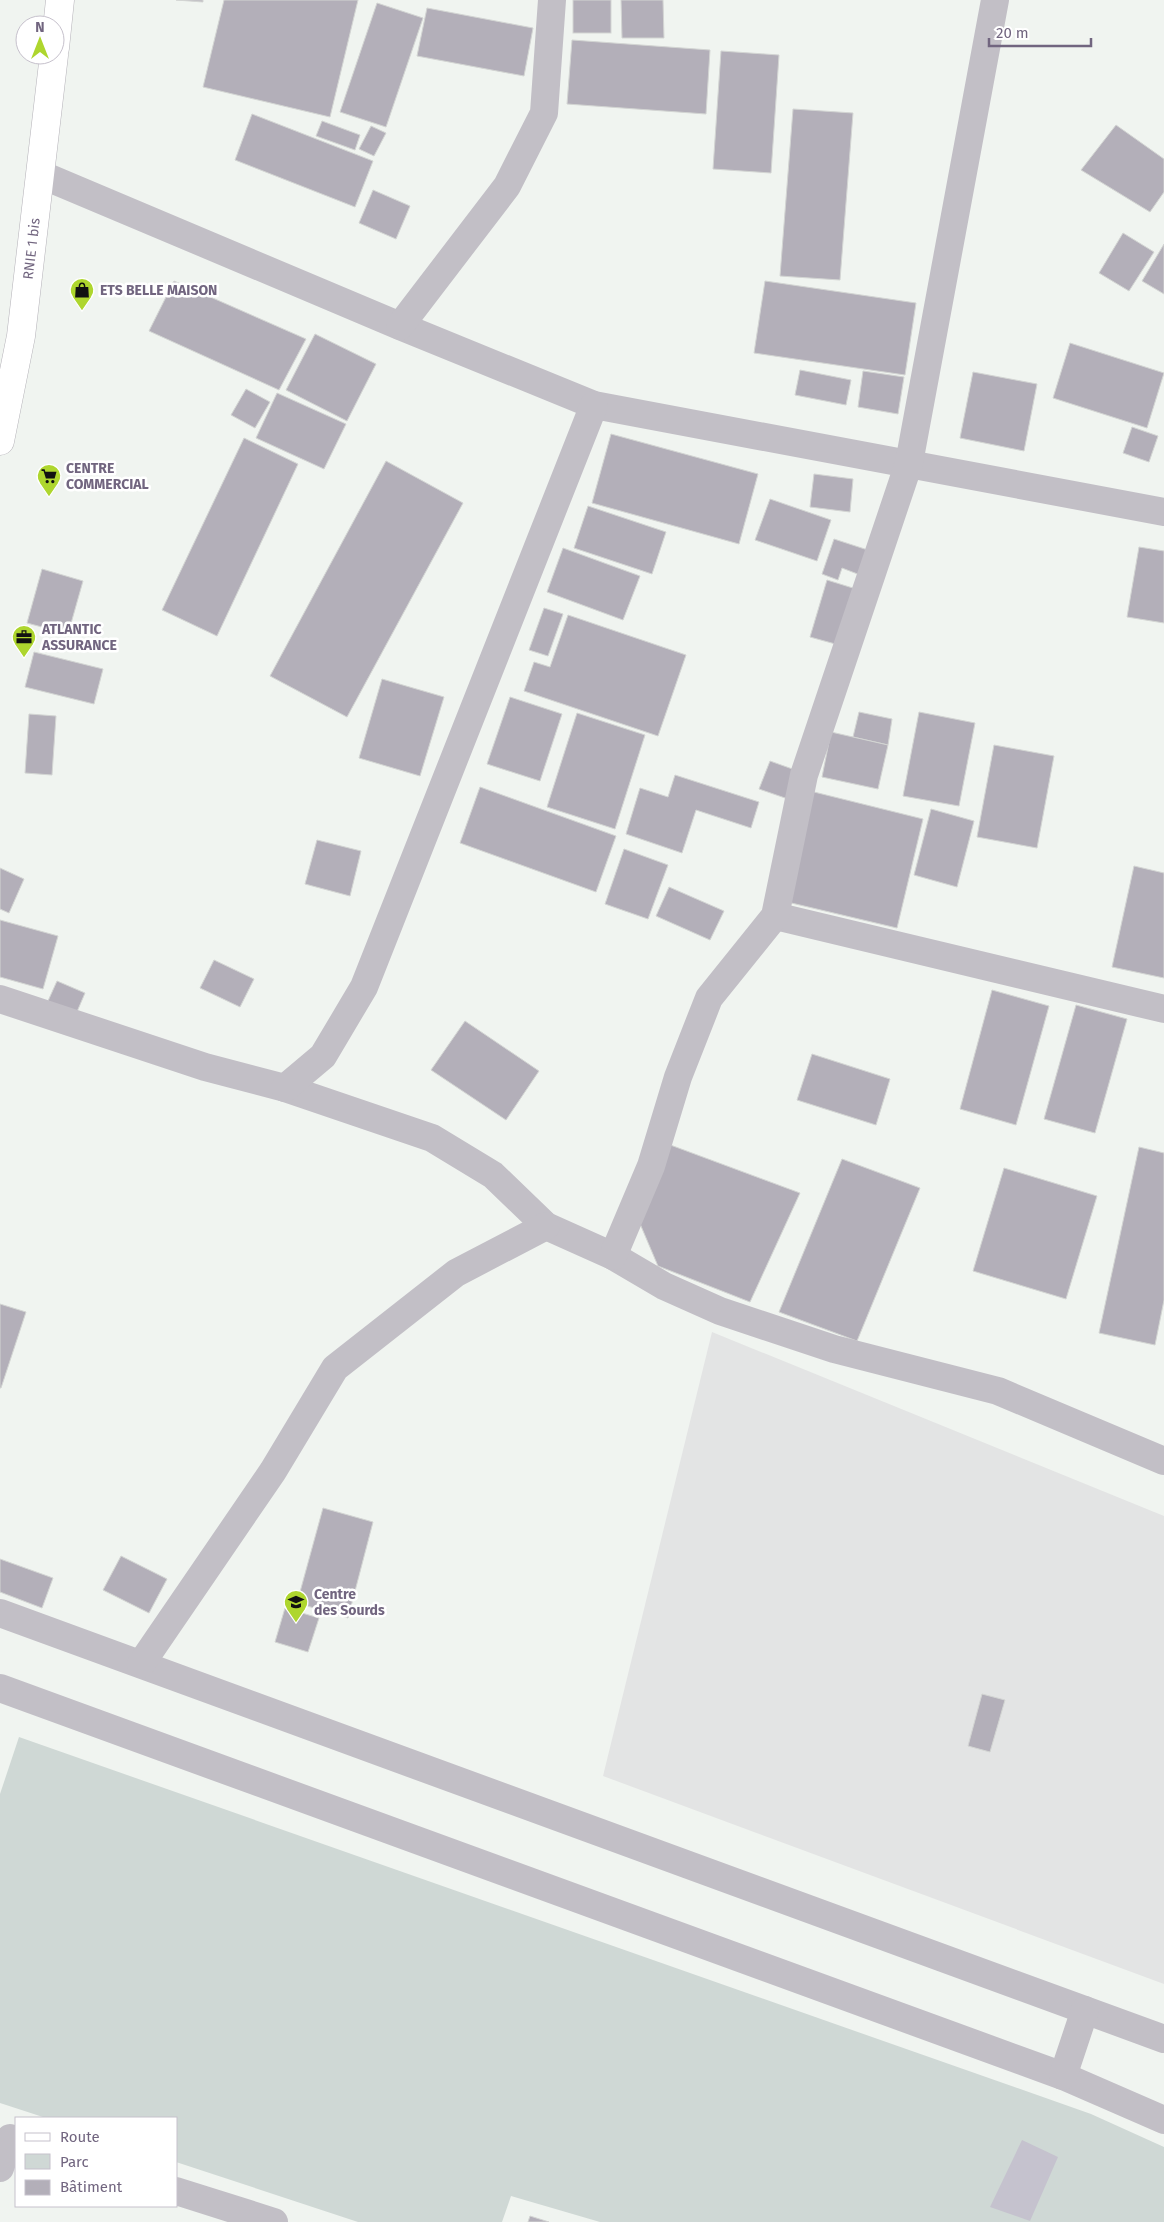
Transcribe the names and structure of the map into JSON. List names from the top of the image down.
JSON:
{
  "streets": {
    "main road": ["RNIE 1 bis"]
  },
  "places": {
    "shop": ["ETS BELLE MAISON"],
    "supermarket": ["CENTRE COMMERCIAL"],
    "office": ["ATLANTIC ASSURANCE"],
    "school or university": ["Centre des Sourds"]
  },
  "legend": ["Route", "Parc", "Bâtiment"],
  "scale_bar": "20 m",
  "north": "top"
}
